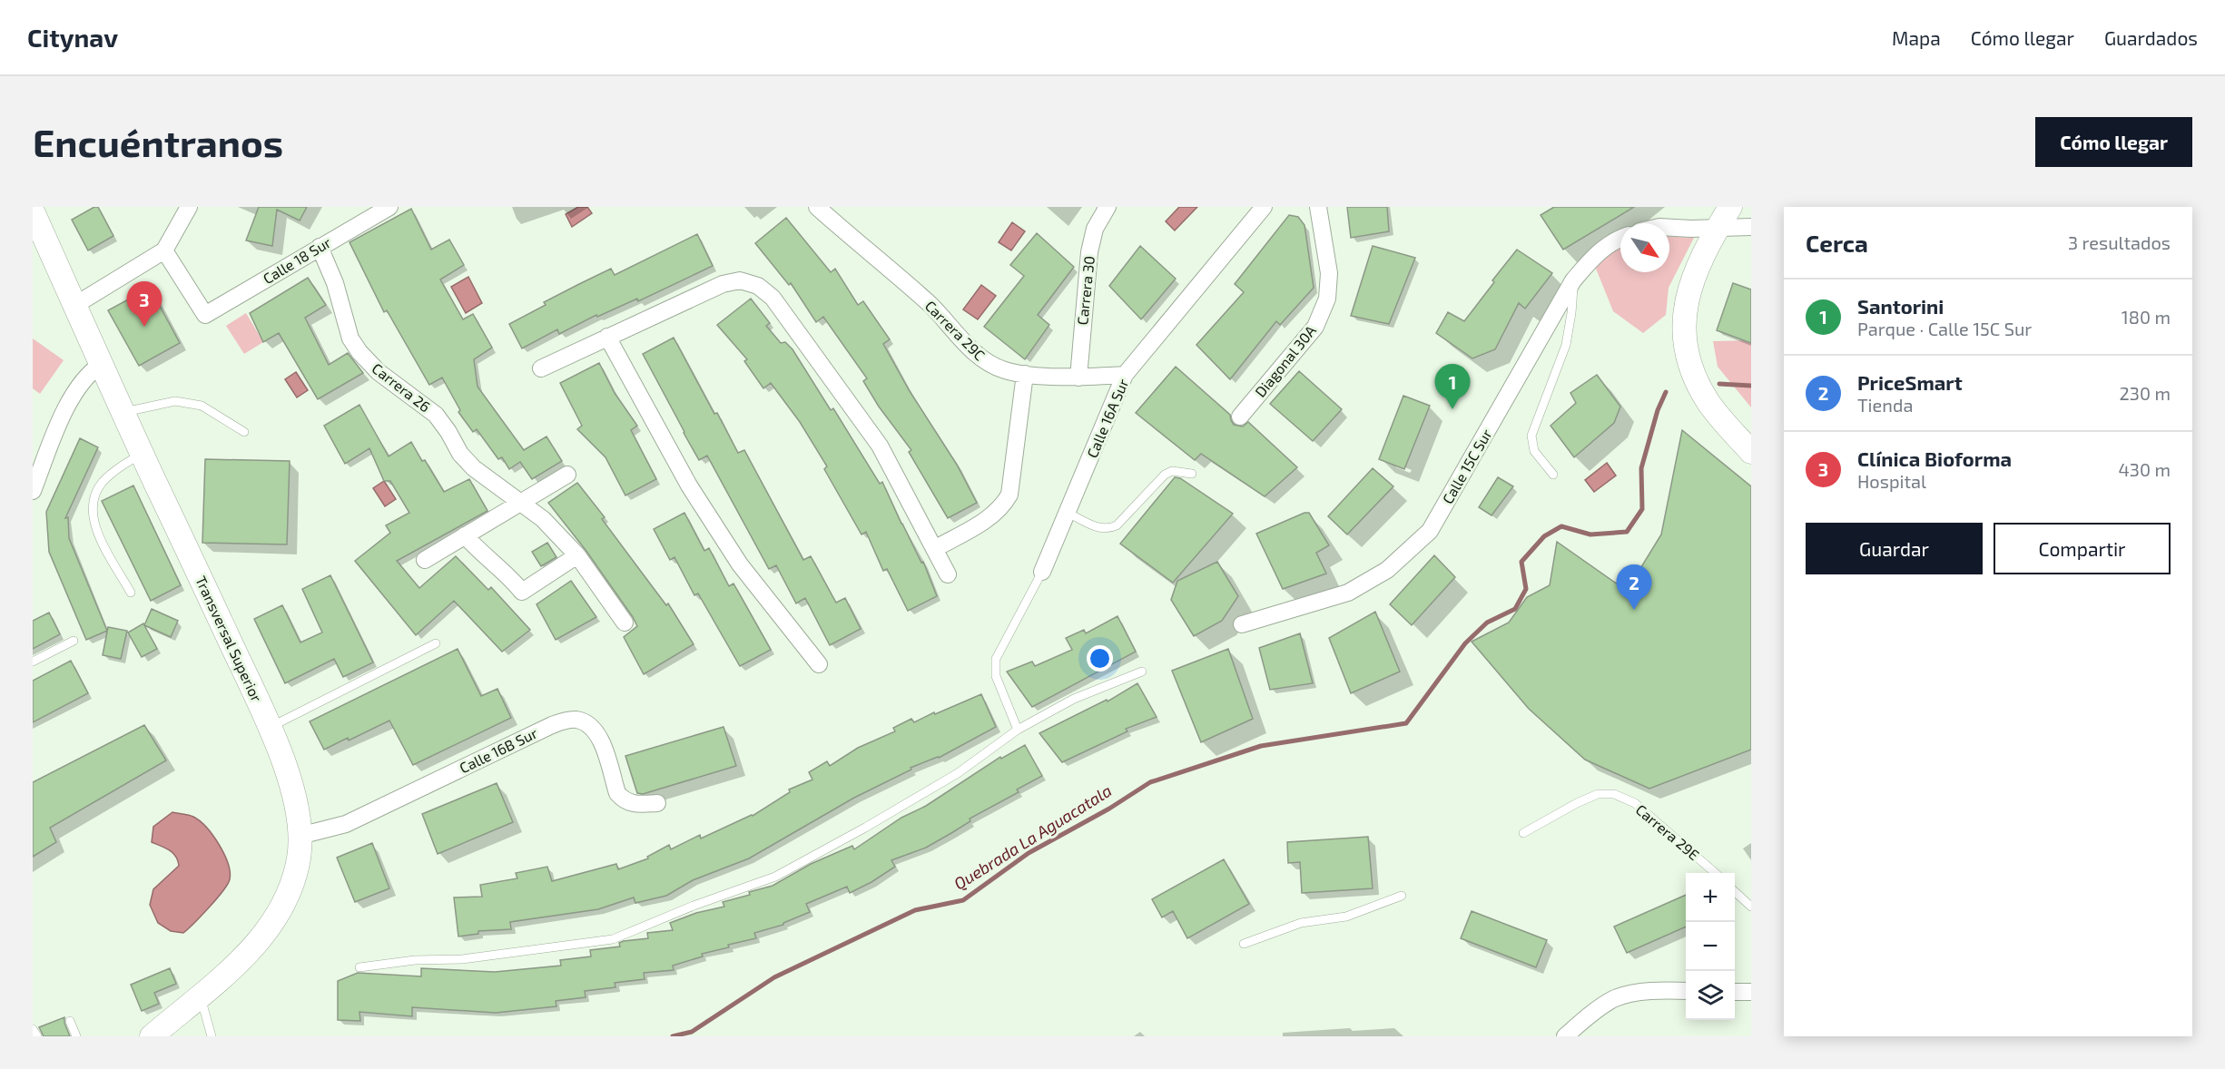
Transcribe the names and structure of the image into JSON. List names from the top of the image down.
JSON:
{
  "streets": {
    "main road": ["Transversal Superior"],
    "street": [
      "Calle 18 Sur",
      "Carrera 30",
      "Carrera 29C",
      "Diagonal 30A",
      "Carrera 26",
      "Calle 16A Sur",
      "Calle 15C Sur",
      "Calle 16B Sur"
    ],
    "lane": ["Carrera 29E"]
  },
  "crossings": [
    ["Calle 18 Sur", "Carrera 26"],
    ["Carrera 30", "Carrera 29C"],
    ["Carrera 29C", "Calle 16A Sur"],
    ["Transversal Superior", "Calle 16B Sur"]
  ],
  "water": ["Quebrada La Aguacatala"],
  "north": "bottom right",
  "page": {
    "header": "Citynav",
    "nav": ["Mapa", "Cómo llegar", "Guardados"],
    "buttons": [
      "Cómo llegar",
      ["Guardar", "Compartir"]
    ],
    "title": "Encuéntranos",
    "heading": ["Cerca", "3 resultados"],
    "list": [
      {
        "mark": "1",
        "name": "Santorini",
        "note": "Parque · Calle 15C Sur",
        "value": "180 m"
      },
      {
        "mark": "2",
        "name": "PriceSmart",
        "note": "Tienda",
        "value": "230 m"
      },
      {
        "mark": "3",
        "name": "Clínica Bioforma",
        "note": "Hospital",
        "value": "430 m"
      }
    ],
    "pins": ["3", "1", "2"],
    "map_buttons": ["+", "−"]
  }
}
